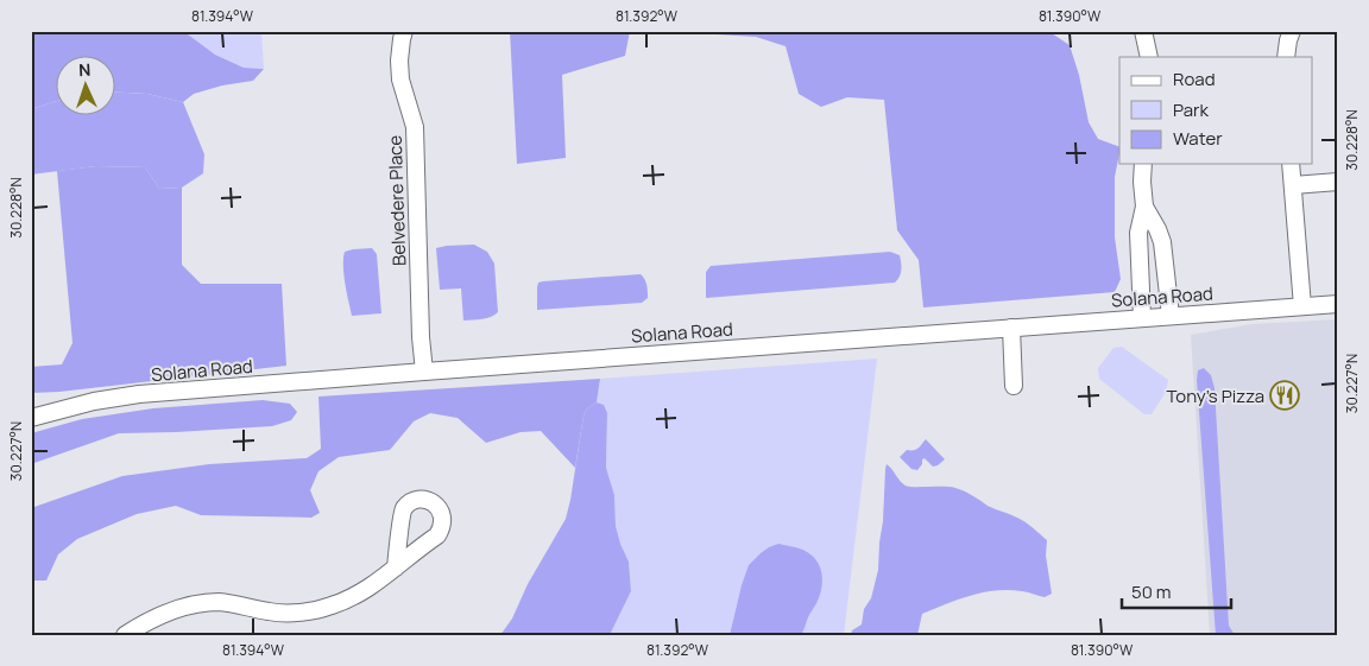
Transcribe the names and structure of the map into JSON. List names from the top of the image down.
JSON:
{
  "streets": {
    "street": ["Belvedere Place", "Solana Road"]
  },
  "crossings": [
    ["Belvedere Place", "Solana Road"]
  ],
  "places": {
    "restaurant": ["Tony's Pizza"]
  },
  "legend": ["Road", "Park", "Water"],
  "scale_bar": "50 m",
  "north": "top",
  "coordinates": [
    "81.394°W",
    "81.392°W",
    "81.390°W",
    "30.228°N",
    "30.227°N"
  ]
}
